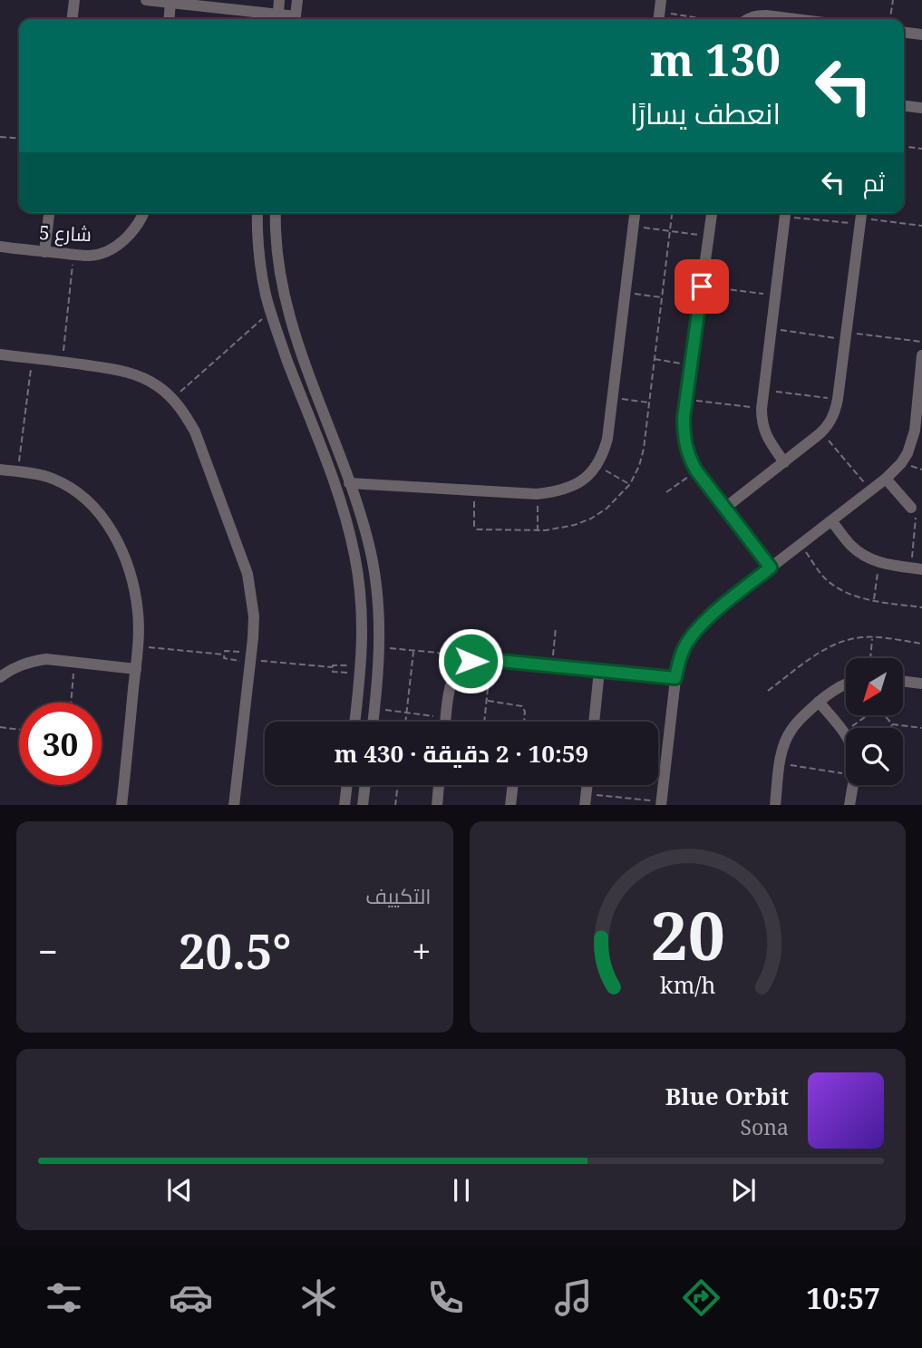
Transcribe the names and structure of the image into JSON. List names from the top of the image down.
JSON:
{
  "streets": {
    "street": ["شارع 5"]
  },
  "north": "bottom left",
  "page": {
    "turn": ["130 m", "انعطف يسارًا"],
    "then": "ثم",
    "limit": "30",
    "trip": "10:59 · 2 دقيقة · 430 m",
    "tile": "التكييف",
    "heat": ["−", "20.5°", "+"],
    "song": ["Blue Orbit", "Sona"],
    "tabs": "10:57",
    "gauge": ["20", "km/h"]
  }
}
